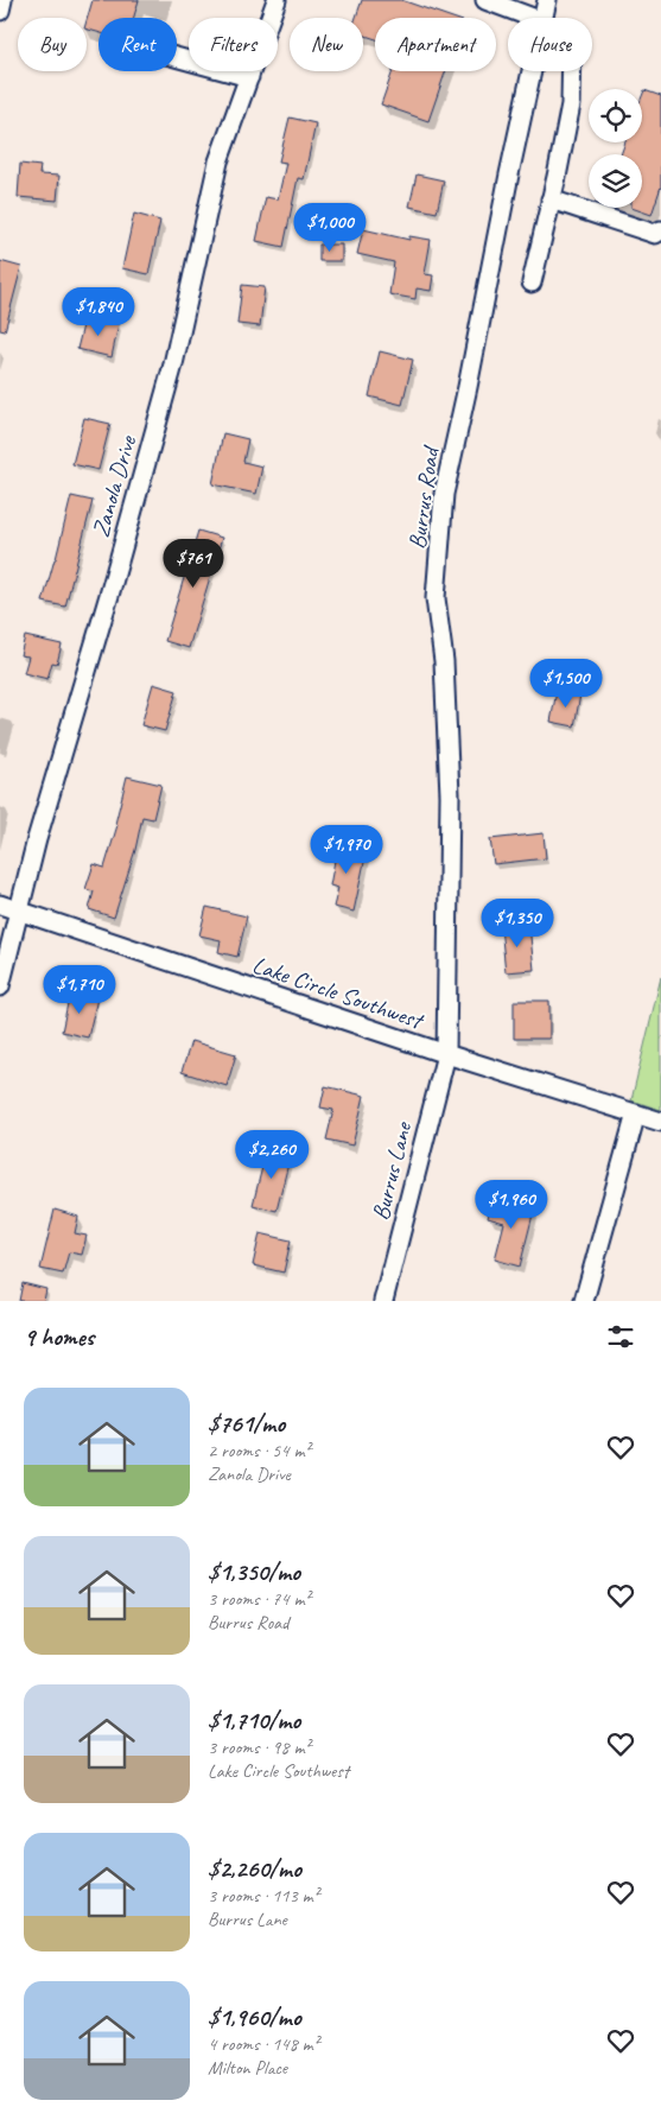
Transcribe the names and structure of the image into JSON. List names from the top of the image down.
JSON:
{
  "streets": {
    "street": [
      "Zanola Drive",
      "Burrus Road",
      "Lake Circle Southwest",
      "Burrus Lane"
    ]
  },
  "crossings": [
    ["Zanola Drive", "Lake Circle Southwest"],
    ["Burrus Road", "Lake Circle Southwest"],
    ["Burrus Road", "Burrus Lane"],
    ["Lake Circle Southwest", "Burrus Lane"]
  ],
  "page": {
    "chip": [
      "Buy",
      "Rent",
      "Filters",
      "New",
      "Apartment",
      "House"
    ],
    "price": [
      "$1,000",
      "$1,840",
      "$761",
      "$1,500",
      "$1,970",
      "$1,350",
      "$1,710",
      "$2,260",
      "$1,960"
    ],
    "heading": "9 homes",
    "list": [
      {
        "name": "$761/mo",
        "note": "2 rooms · 54 m² · Zanola Drive"
      },
      {
        "name": "$1,350/mo",
        "note": "3 rooms · 74 m² · Burrus Road"
      },
      {
        "name": "$1,710/mo",
        "note": "3 rooms · 98 m² · Lake Circle Southwest"
      },
      {
        "name": "$2,260/mo",
        "note": "3 rooms · 113 m² · Burrus Lane"
      },
      {
        "name": "$1,960/mo",
        "note": "4 rooms · 148 m² · Milton Place"
      }
    ]
  }
}
